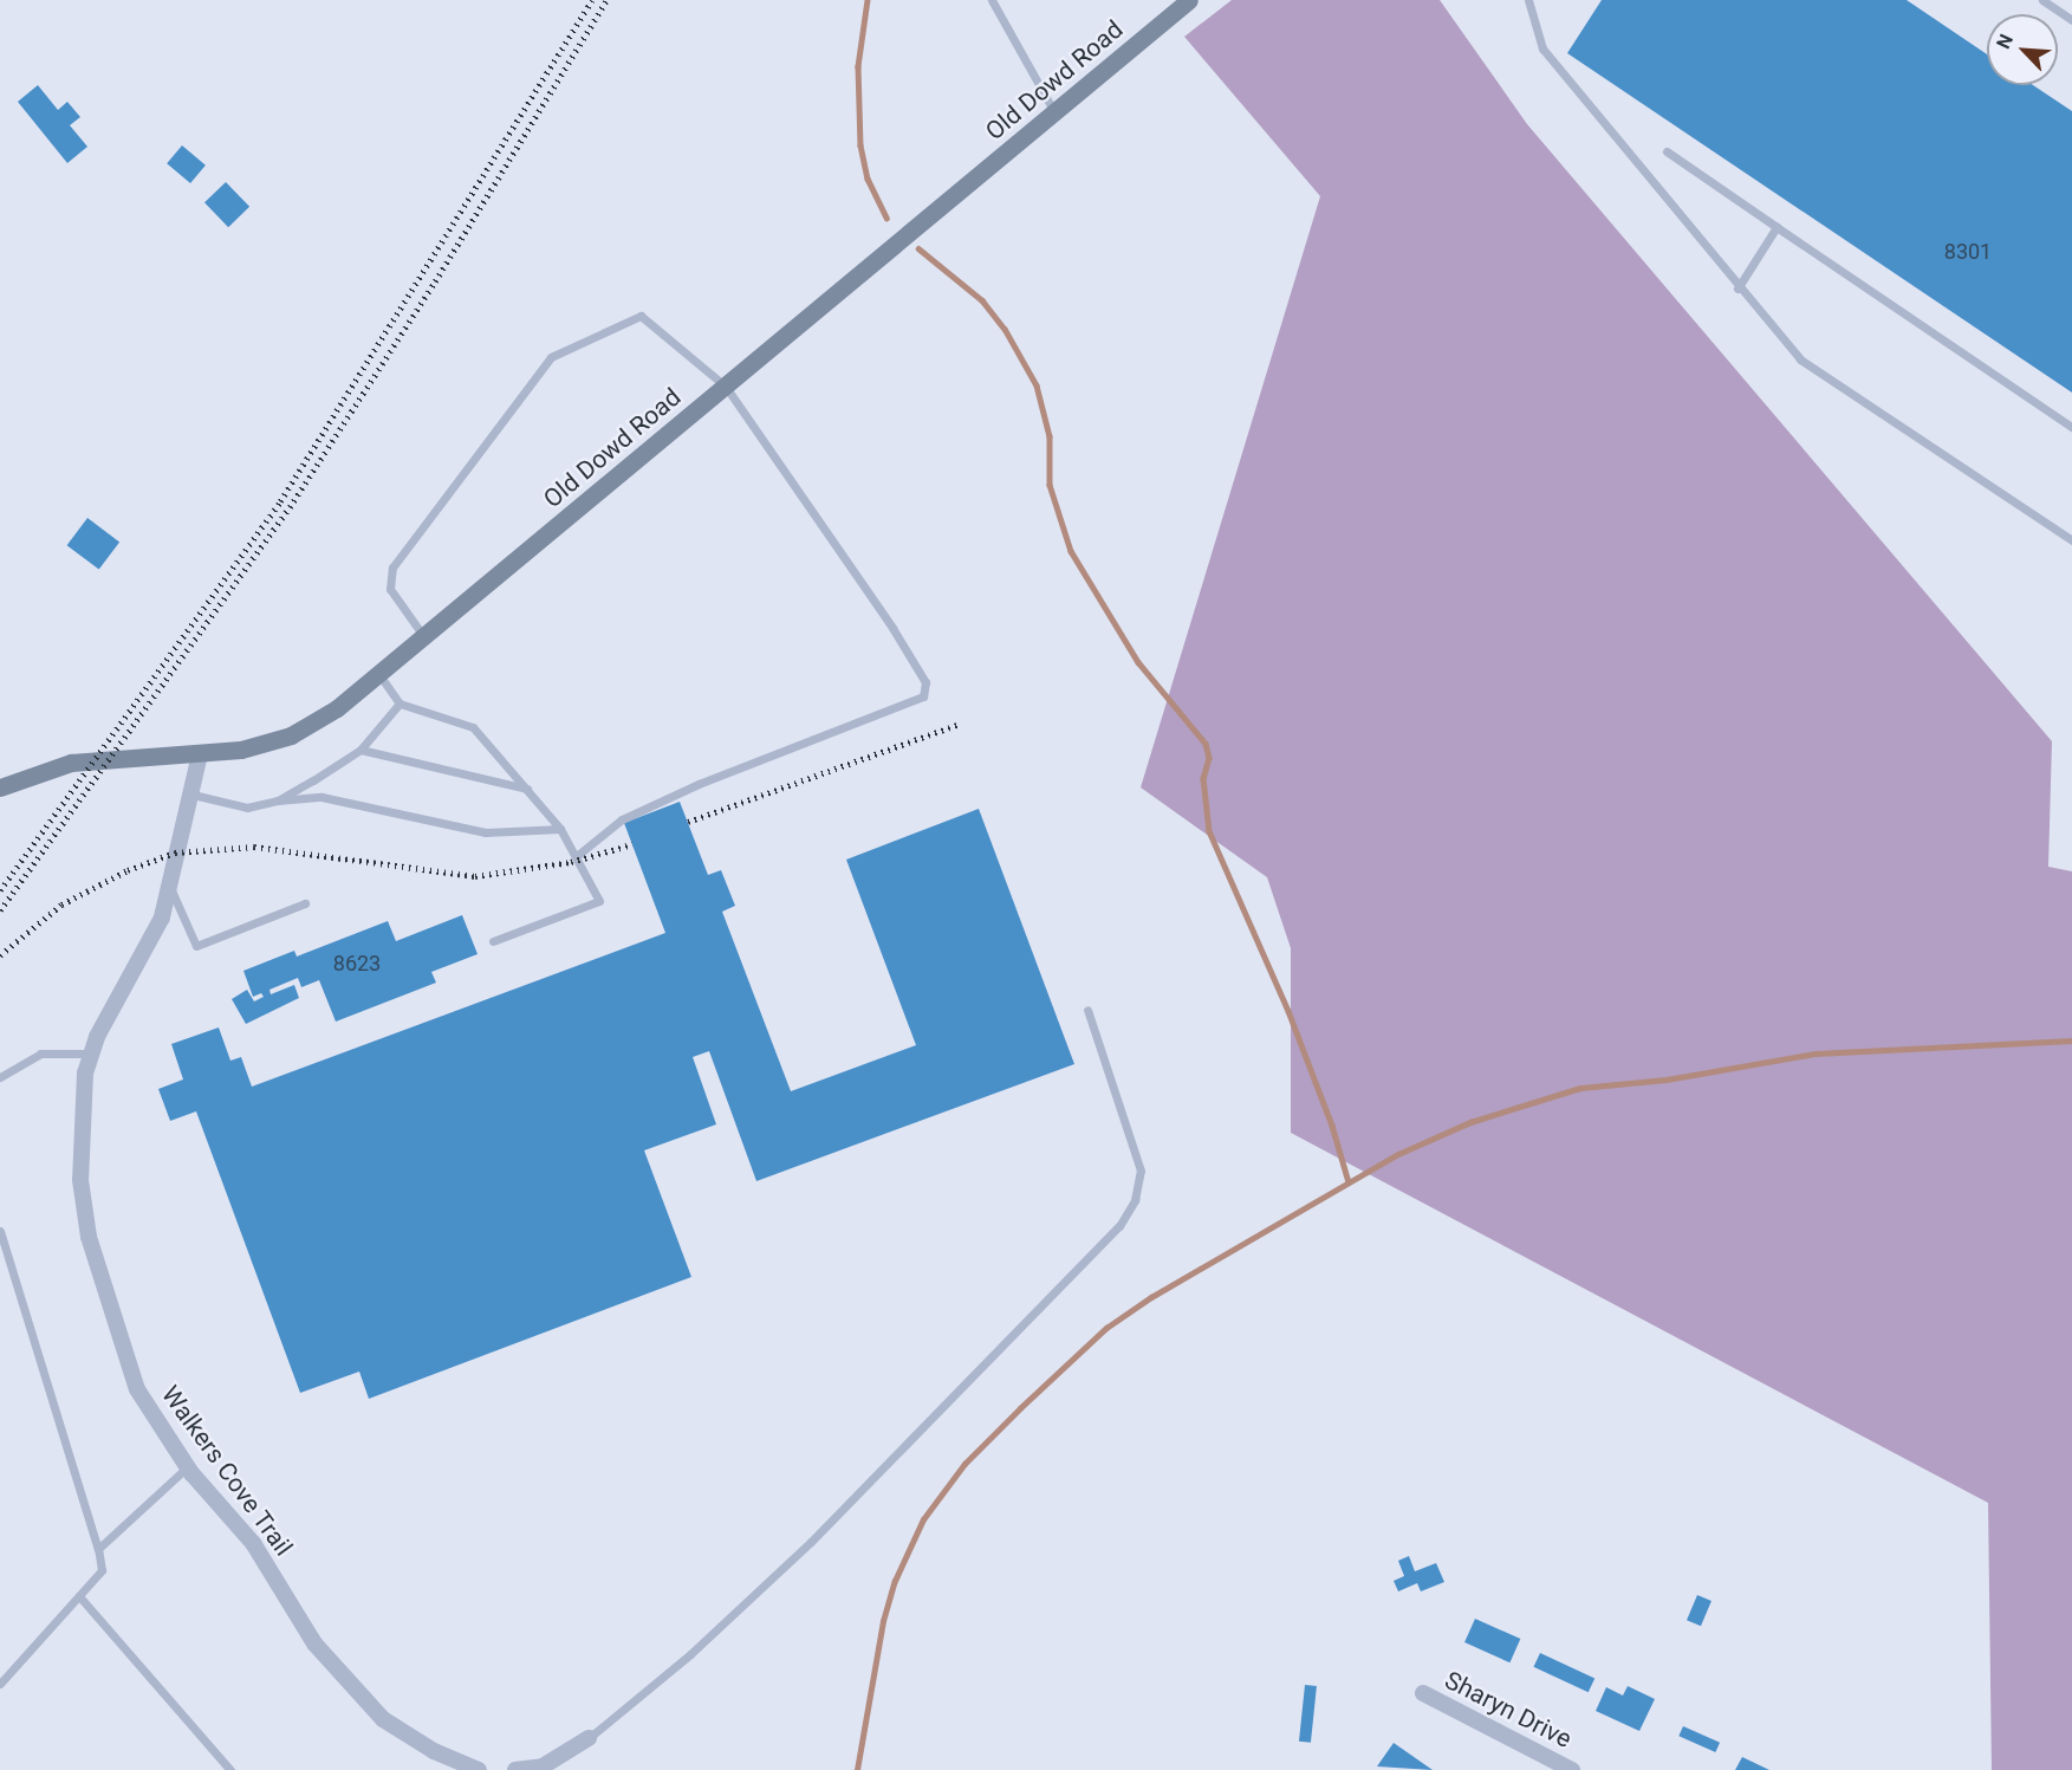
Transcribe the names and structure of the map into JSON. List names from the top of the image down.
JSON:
{
  "streets": {
    "street": ["Old Dowd Road", "Walkers Cove Trail", "Sharyn Drive"]
  },
  "crossings": [
    ["Old Dowd Road", "Walkers Cove Trail"]
  ],
  "house_numbers": ["8301", "8623"],
  "north": "top left"
}
